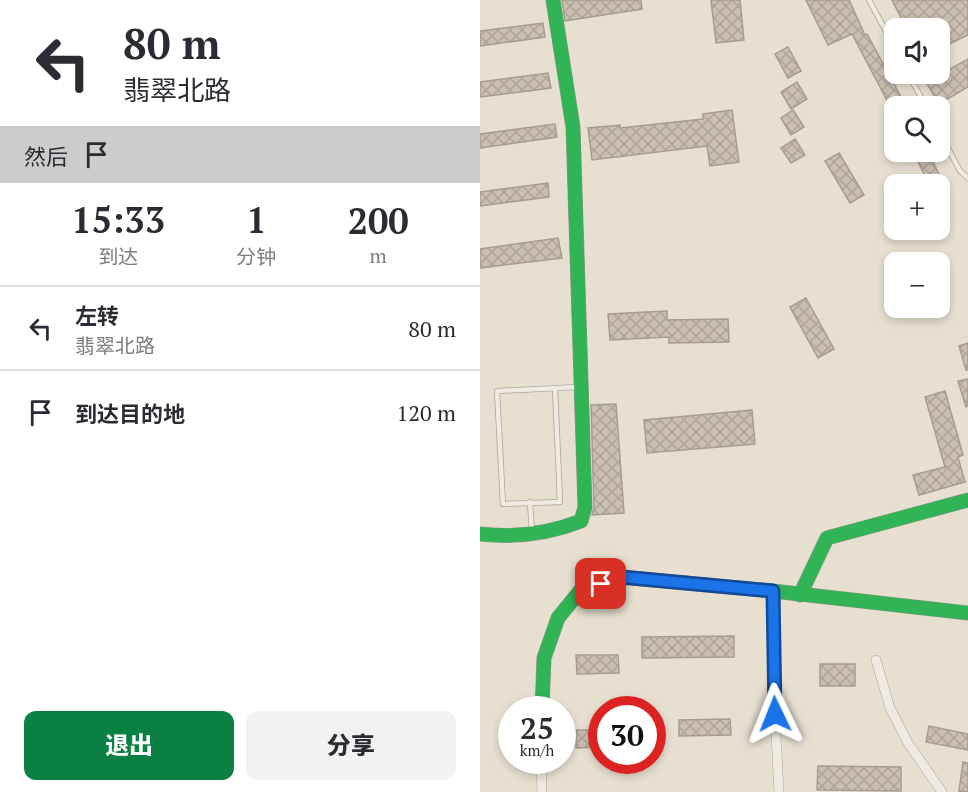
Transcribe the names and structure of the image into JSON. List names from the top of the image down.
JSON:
{
  "page": {
    "turn": ["80 m", "翡翠北路"],
    "map_buttons": ["+", "−"],
    "then": "然后",
    "eta": [
      "15:33",
      "到达",
      "1",
      "分钟",
      "200",
      "m"
    ],
    "list": [
      {
        "name": "左转",
        "note": "翡翠北路",
        "value": "80 m"
      },
      {
        "name": "到达目的地",
        "value": "120 m"
      }
    ],
    "speed": "25 km/h",
    "limit": "30",
    "buttons": ["退出", "分享"]
  }
}
